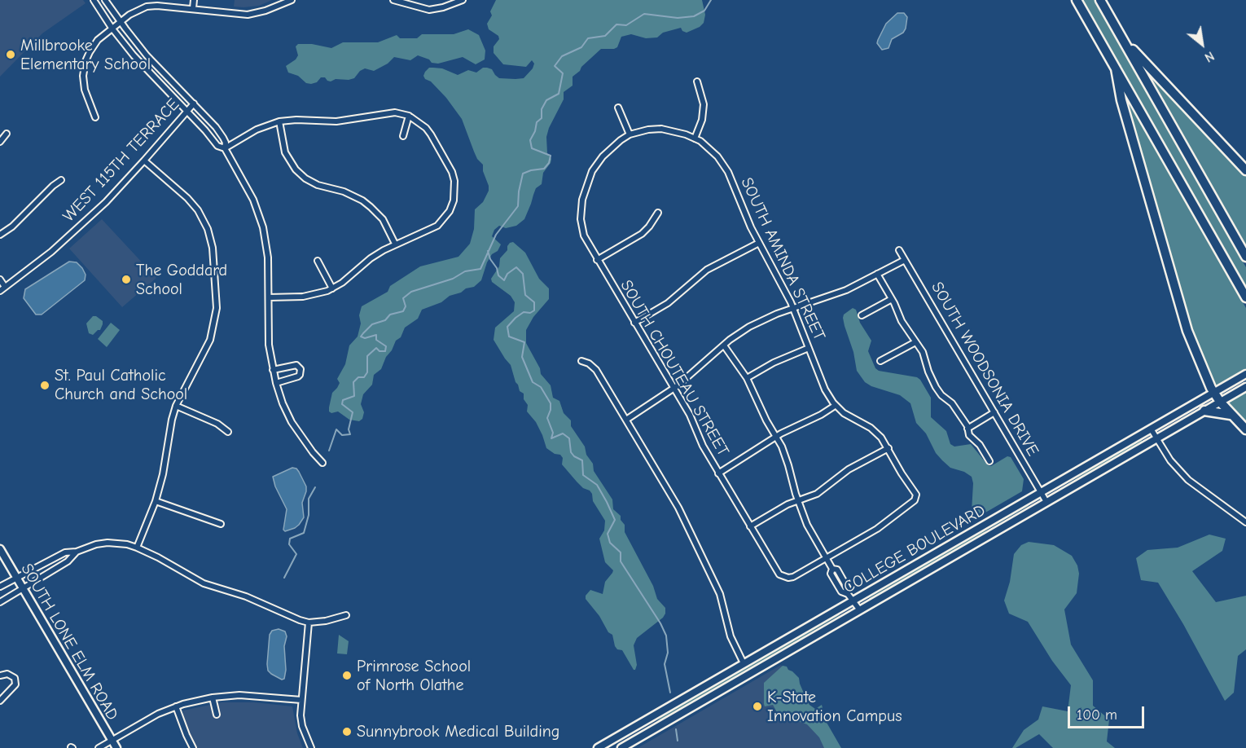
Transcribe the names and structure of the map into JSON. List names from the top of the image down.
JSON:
{
  "streets": {
    "main road": ["COLLEGE BOULEVARD", "SOUTH LONE ELM ROAD"],
    "street": [
      "WEST 115TH TERRACE",
      "SOUTH AMINDA STREET",
      "SOUTH CHOUTEAU STREET",
      "SOUTH WOODSONIA DRIVE"
    ]
  },
  "crossings": [
    ["SOUTH AMINDA STREET", "SOUTH CHOUTEAU STREET"],
    ["SOUTH WOODSONIA DRIVE", "COLLEGE BOULEVARD"]
  ],
  "places": [
    "Millbrooke Elementary School",
    "The Goddard School",
    "St. Paul Catholic Church and School",
    "Primrose School of North Olathe",
    "K-State Innovation Campus",
    "Sunnybrook Medical Building"
  ],
  "scale_bar": "100 m",
  "north": "bottom right"
}
